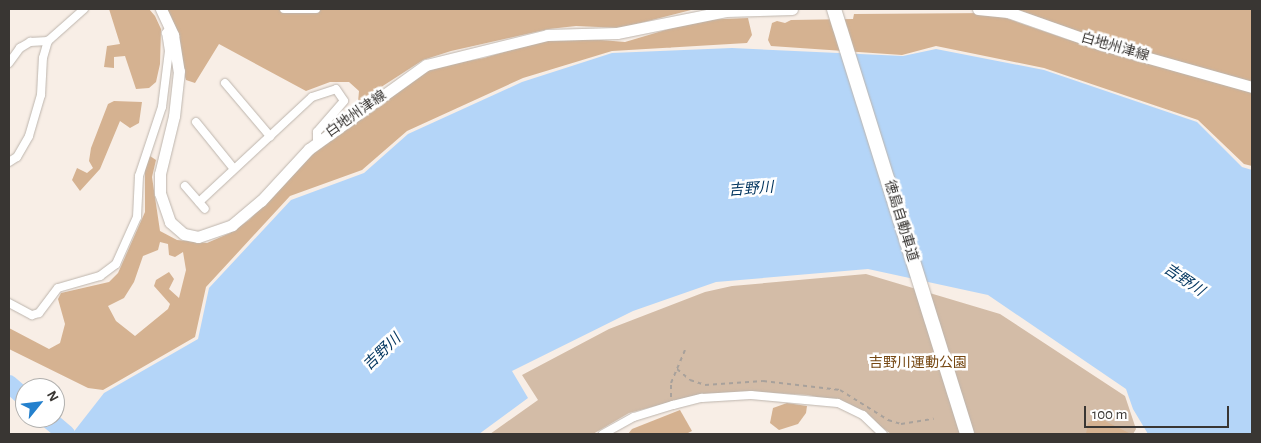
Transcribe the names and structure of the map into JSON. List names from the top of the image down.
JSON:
{
  "streets": {
    "highway": ["徳島自動車道"],
    "main road": ["白地州津線"]
  },
  "water": ["吉野川"],
  "parks": ["吉野川運動公園"],
  "scale_bar": "100 m",
  "north": "top right"
}
